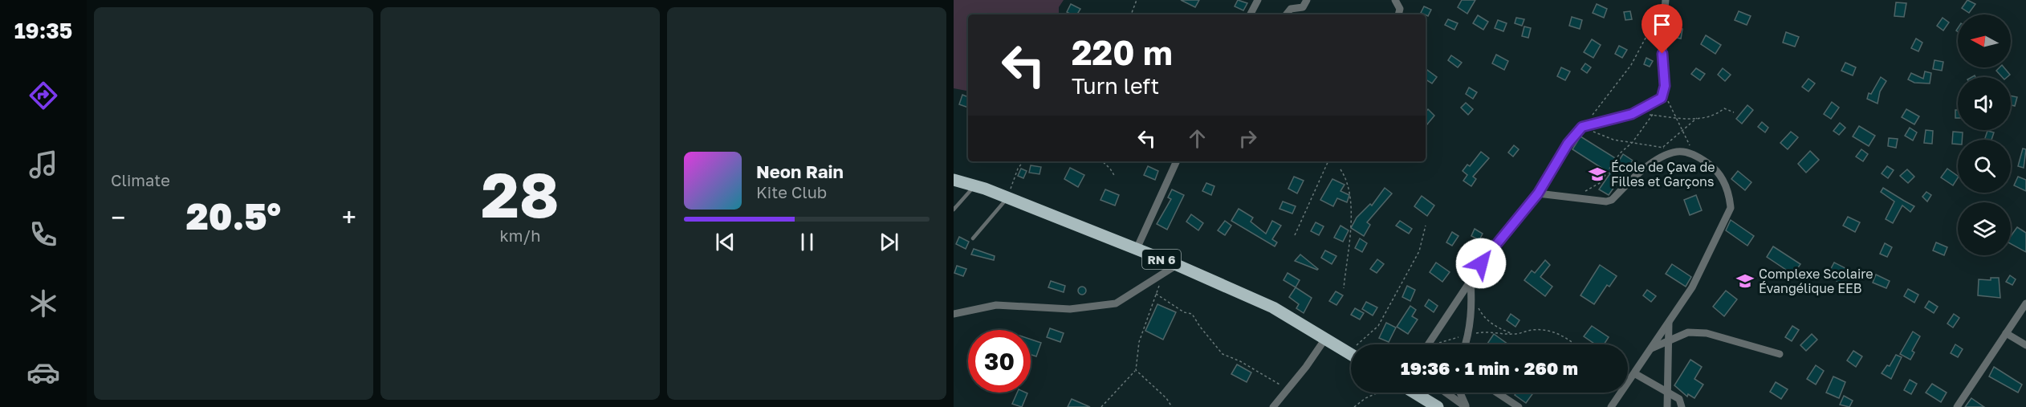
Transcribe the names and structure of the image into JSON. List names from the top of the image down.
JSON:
{
  "streets": {
    "main road": ["RN 6"]
  },
  "places": {
    "school or university": ["École de Çava de Filles et Garçons", "Complexe Scolaire Évangélique EEB"]
  },
  "north": "left",
  "page": {
    "tabs": "19:35",
    "tile": [
      "Climate",
      ["28", "km/h"]
    ],
    "turn": ["220 m", "Turn left"],
    "song": ["Neon Rain", "Kite Club"],
    "heat": ["−", "20.5°", "+"],
    "limit": "30",
    "trip": "19:36 · 1 min · 260 m"
  }
}
